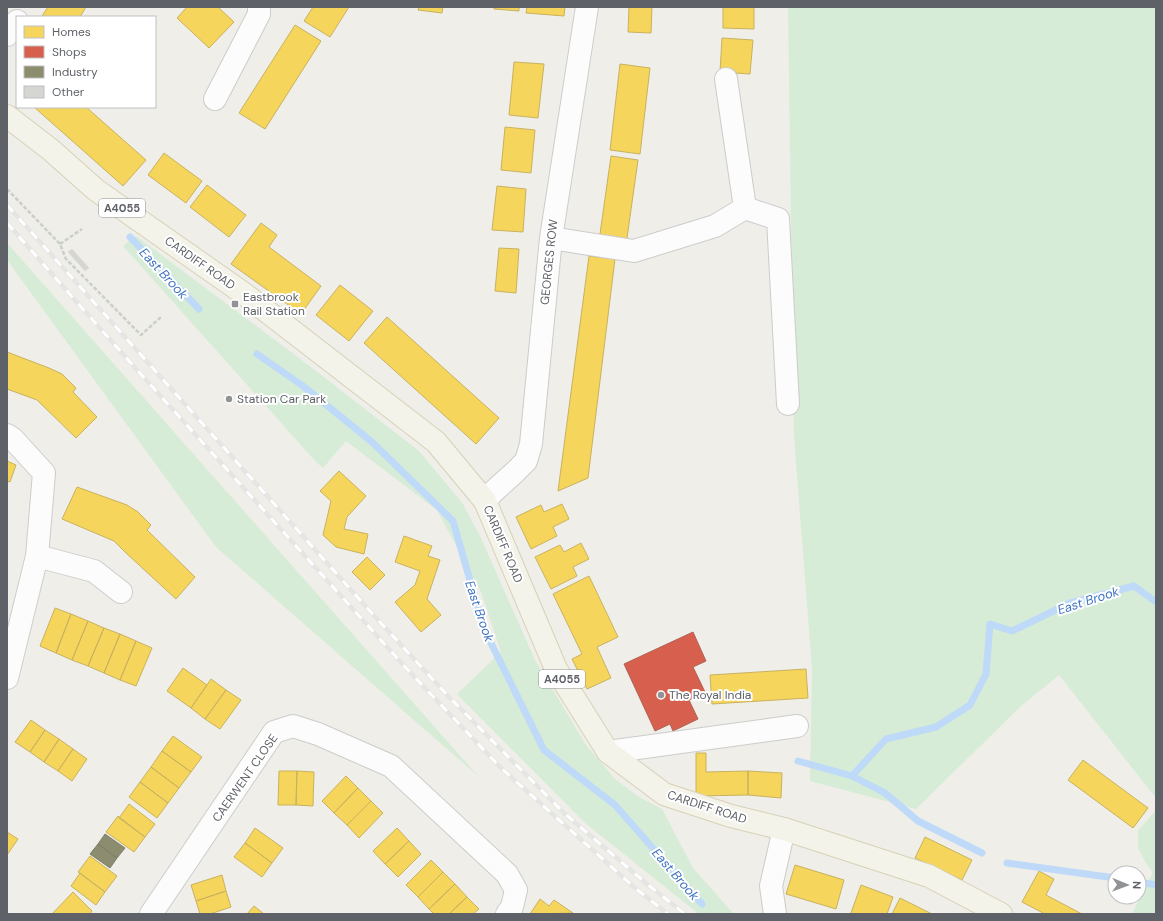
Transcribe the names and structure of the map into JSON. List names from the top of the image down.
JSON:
{
  "streets": {
    "main road": ["A4055", "CARDIFF ROAD"],
    "street": ["GEORGES ROW", "CAERWENT CLOSE"]
  },
  "crossings": [
    ["GEORGES ROW", "CARDIFF ROAD"]
  ],
  "water": ["East Brook"],
  "places": {
    "transit": ["Eastbrook Rail Station"],
    "other": ["Station Car Park", "The Royal India"]
  },
  "legend": [
    "Homes",
    "Shops",
    "Industry",
    "Other"
  ],
  "north": "right"
}
